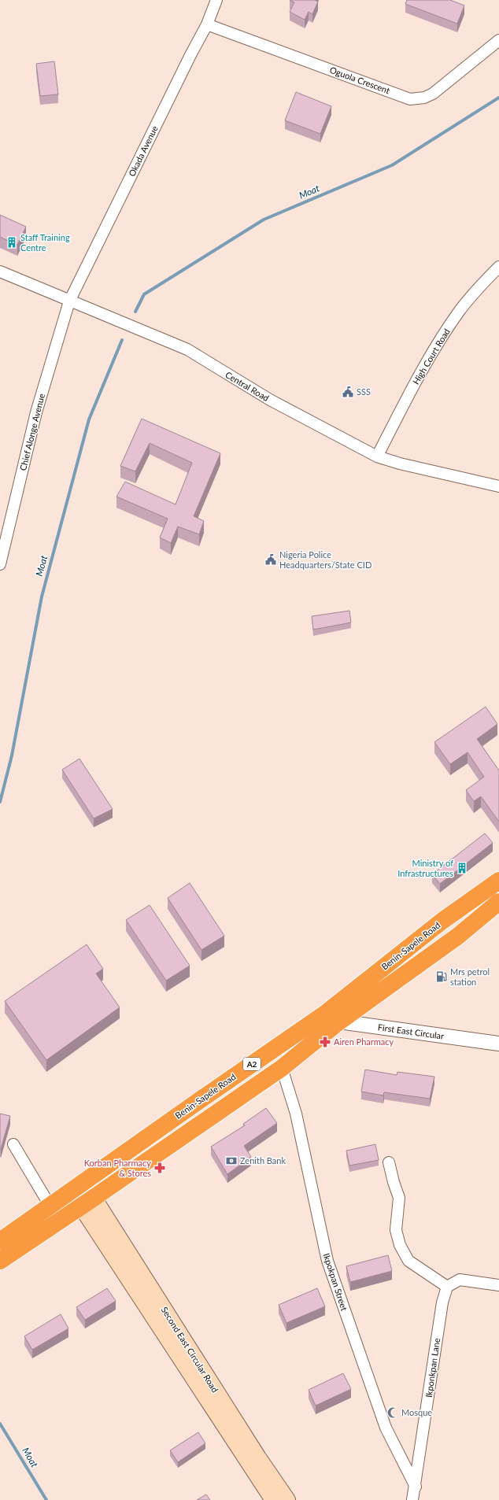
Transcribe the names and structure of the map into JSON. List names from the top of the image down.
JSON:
{
  "streets": {
    "highway": ["Benin-Sapele Road", "A2"],
    "main road": ["Second East Circular Road"],
    "street": [
      "Oguola Crescent",
      "Okada Avenue",
      "High Court Road",
      "Central Road",
      "Chief Alonge Avenue",
      "First East Circular",
      "Ikpokpan Street",
      "Ikponkpan Lane"
    ]
  },
  "crossings": [
    ["Oguola Crescent", "Okada Avenue"],
    ["Okada Avenue", "Central Road"],
    ["Okada Avenue", "Chief Alonge Avenue"],
    ["High Court Road", "Central Road"],
    ["Central Road", "Chief Alonge Avenue"],
    ["Benin-Sapele Road", "First East Circular"],
    ["Benin-Sapele Road", "Ikpokpan Street"],
    ["Benin-Sapele Road", "Second East Circular Road"],
    ["Ikpokpan Street", "Ikponkpan Lane"]
  ],
  "water": ["Moat"],
  "places": {
    "building": ["Staff Training Centre", "Ministry of Infrastructures"],
    "public building": ["SSS", "Nigeria Police Headquarters/State CID"],
    "fuel station": ["Mrs petrol station"],
    "pharmacy": ["Airen Pharmacy", "Korban Pharmacy & Stores"],
    "bank": ["Zenith Bank"],
    "mosque": ["Mosque"]
  }
}
